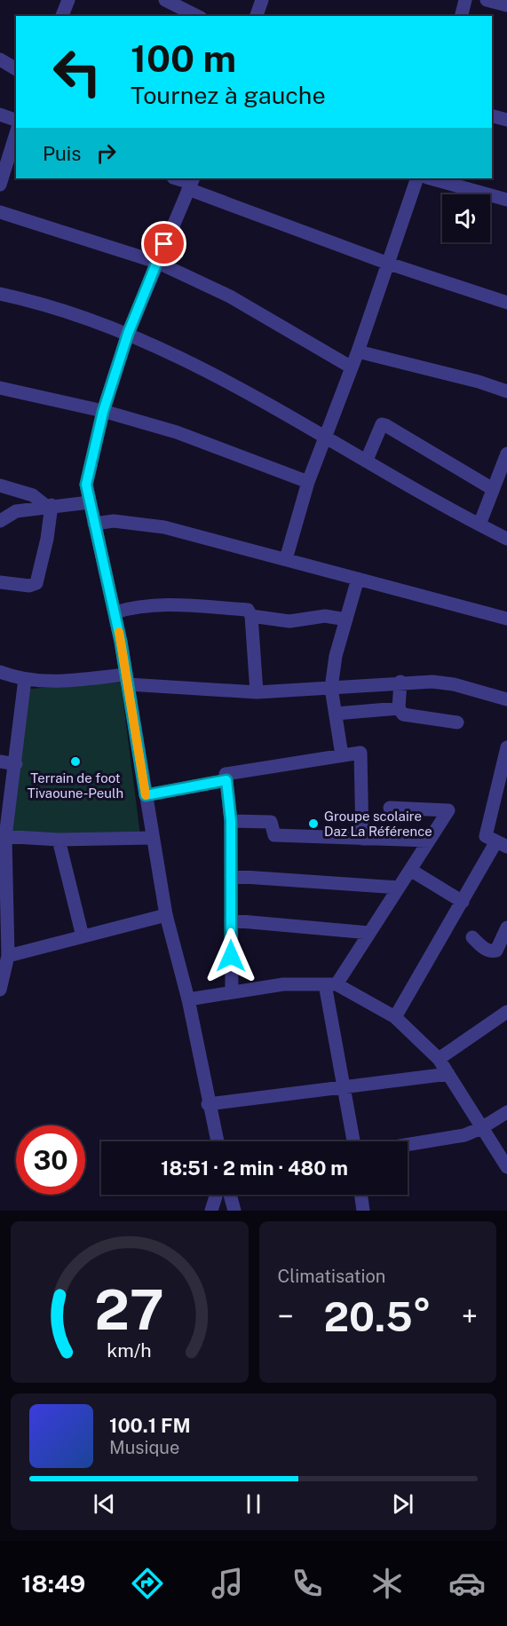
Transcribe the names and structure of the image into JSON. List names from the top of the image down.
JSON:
{
  "places": ["Terrain de foot Tivaoune-Peulh", "Groupe scolaire Daz La Référence"],
  "page": {
    "turn": ["100 m", "Tournez à gauche"],
    "then": "Puis",
    "limit": "30",
    "trip": "18:51 · 2 min · 480 m",
    "tile": "Climatisation",
    "heat": ["−", "20.5°", "+"],
    "song": ["100.1 FM", "Musique"],
    "tabs": "18:49",
    "gauge": ["27", "km/h"]
  }
}
